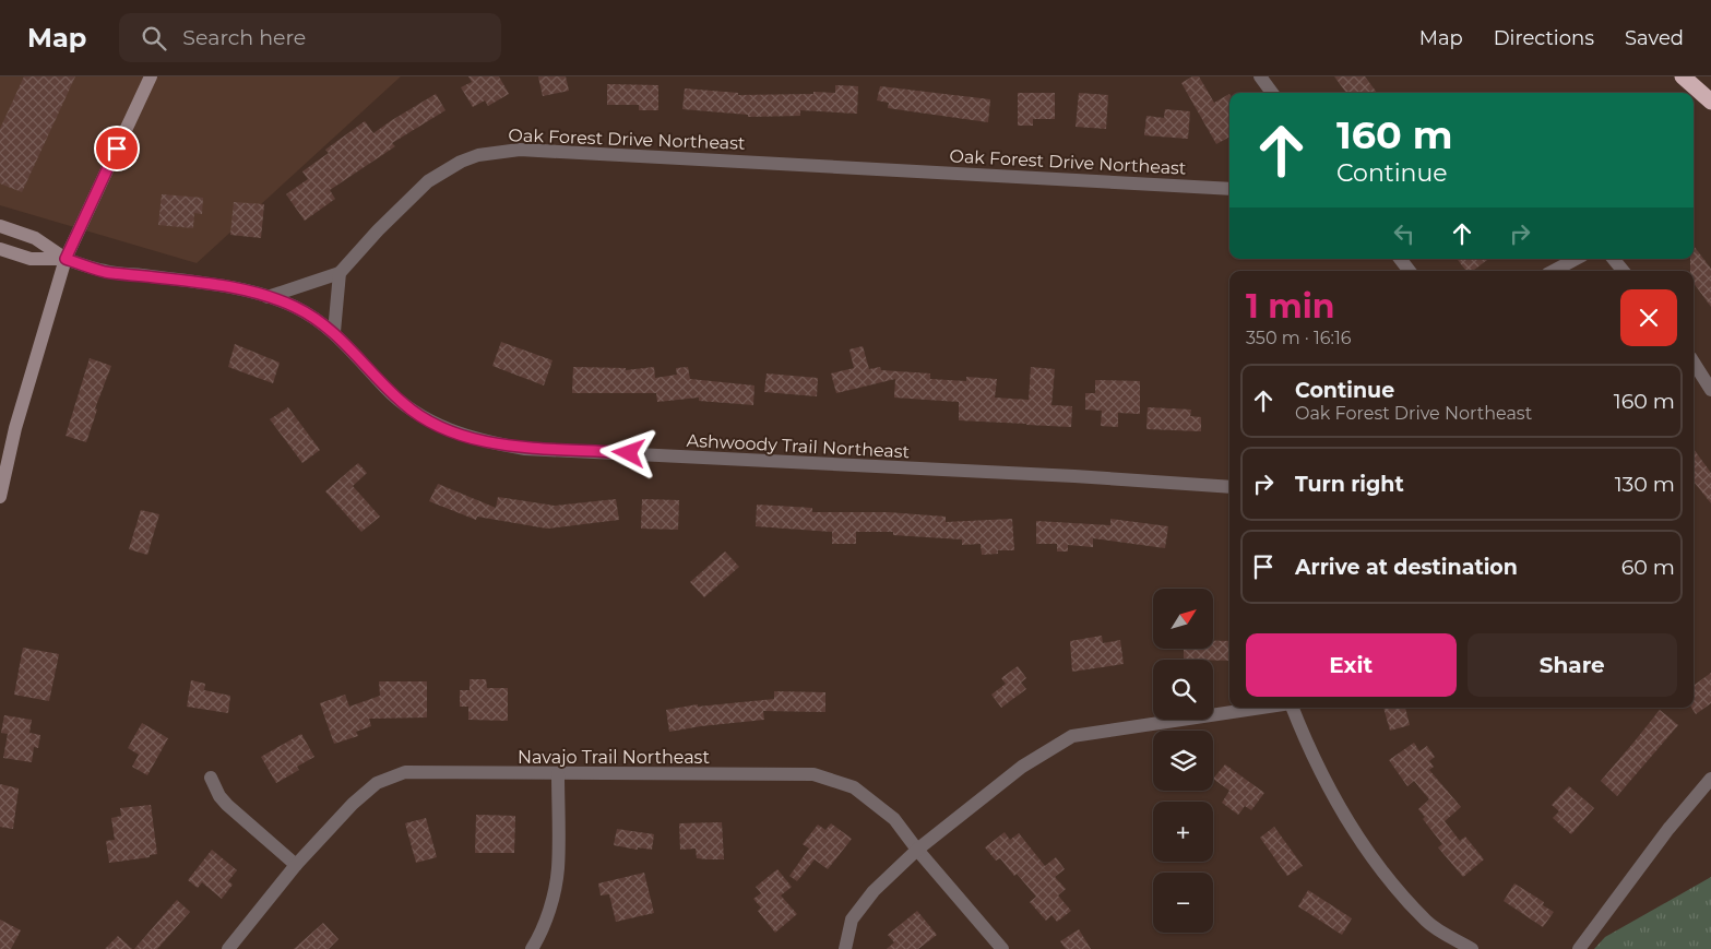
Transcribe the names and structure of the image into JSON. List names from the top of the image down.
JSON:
{
  "streets": {
    "street": ["Oak Forest Drive Northeast", "Ashwoody Trail Northeast", "Navajo Trail Northeast"]
  },
  "north": "top right",
  "page": {
    "header": "Map",
    "search": "Search here",
    "nav": ["Map", "Directions", "Saved"],
    "turn": ["160 m", "Continue"],
    "heading": ["1 min", "350 m · 16:16"],
    "list": [
      {
        "name": "Continue",
        "note": "Oak Forest Drive Northeast",
        "value": "160 m"
      },
      {
        "name": "Turn right",
        "value": "130 m"
      },
      {
        "name": "Arrive at destination",
        "value": "60 m"
      }
    ],
    "map_buttons": ["+", "−"],
    "buttons": ["Exit", "Share"]
  }
}
